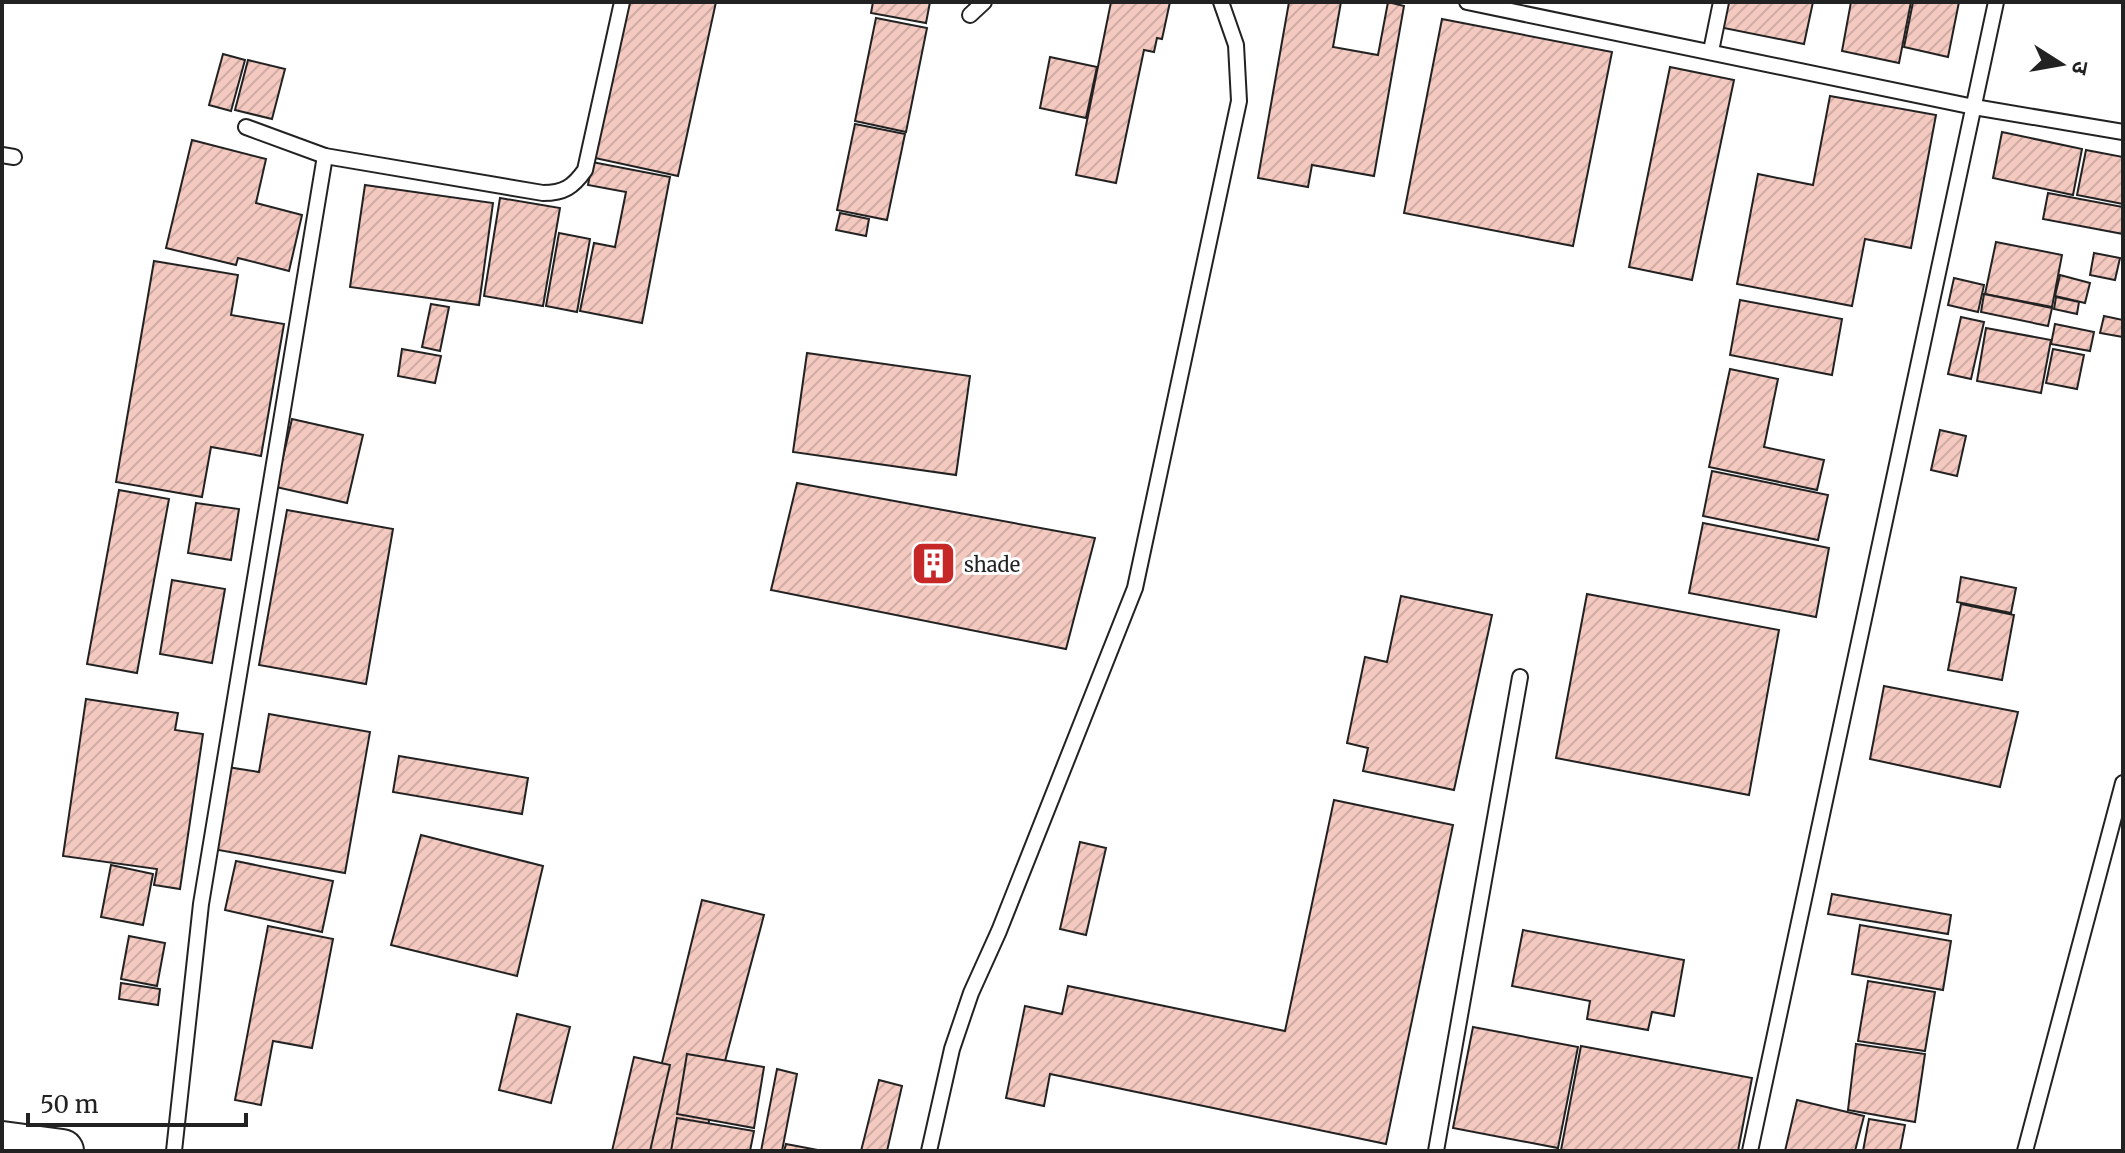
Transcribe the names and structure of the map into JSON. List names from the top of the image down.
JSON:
{
  "places": {
    "building": ["shade"]
  },
  "scale_bar": "50 m",
  "north": "right"
}
